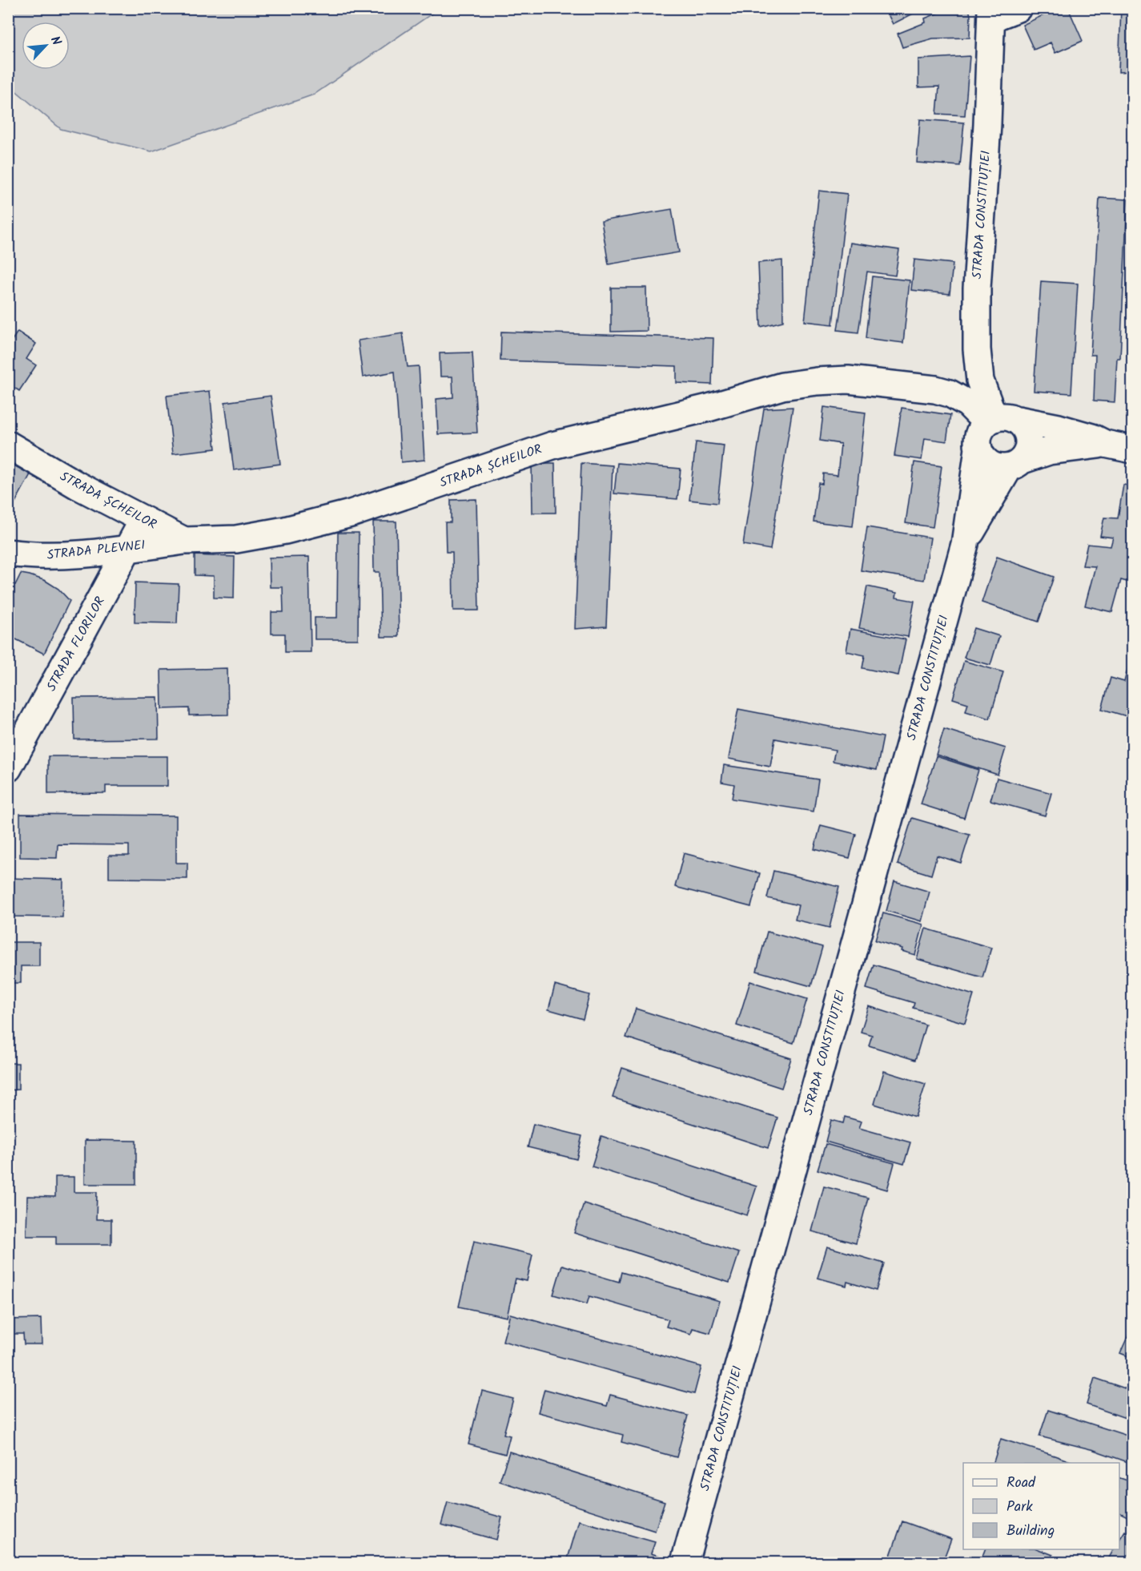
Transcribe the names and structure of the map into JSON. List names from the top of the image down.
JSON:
{
  "streets": {
    "street": [
      "STRADA CONSTITUȚIEI",
      "STRADA ȘCHEILOR",
      "STRADA PLEVNEI",
      "STRADA FLORILOR"
    ]
  },
  "crossings": [
    ["STRADA CONSTITUȚIEI", "STRADA ȘCHEILOR"],
    ["STRADA ȘCHEILOR", "STRADA PLEVNEI"],
    ["STRADA ȘCHEILOR", "STRADA FLORILOR"],
    ["STRADA PLEVNEI", "STRADA FLORILOR"]
  ],
  "legend": ["Road", "Park", "Building"],
  "north": "top right"
}
